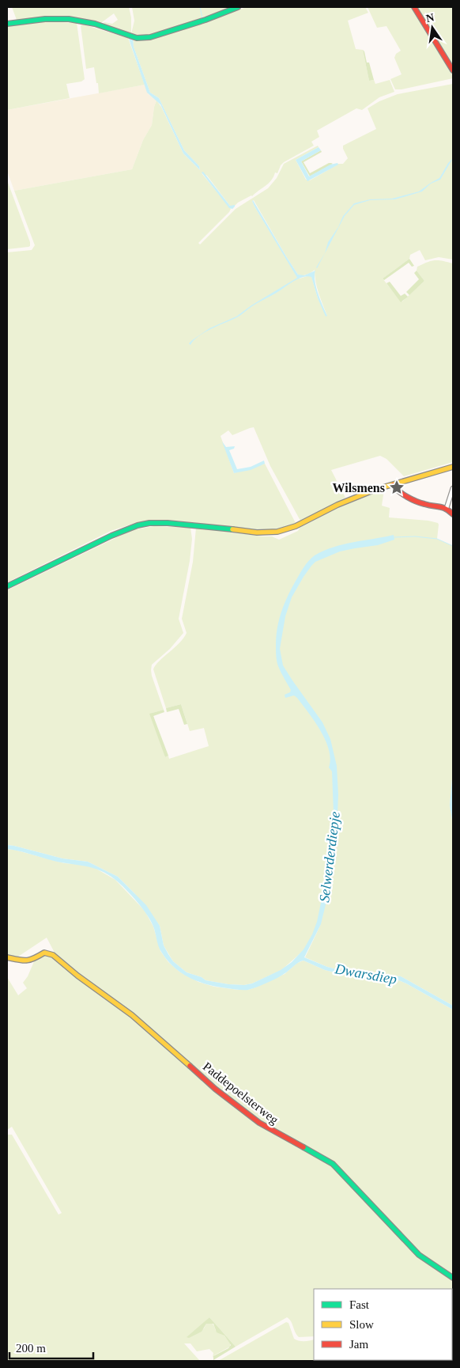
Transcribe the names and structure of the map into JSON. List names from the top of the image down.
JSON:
{
  "streets": {
    "street": ["Paddepoelsterweg"]
  },
  "water": ["Selwerderdiepje", "Dwarsdiep"],
  "places": {
    "place": ["Wilsmens"]
  },
  "legend": ["Fast", "Slow", "Jam"],
  "scale_bar": "200 m",
  "north": "top"
}
